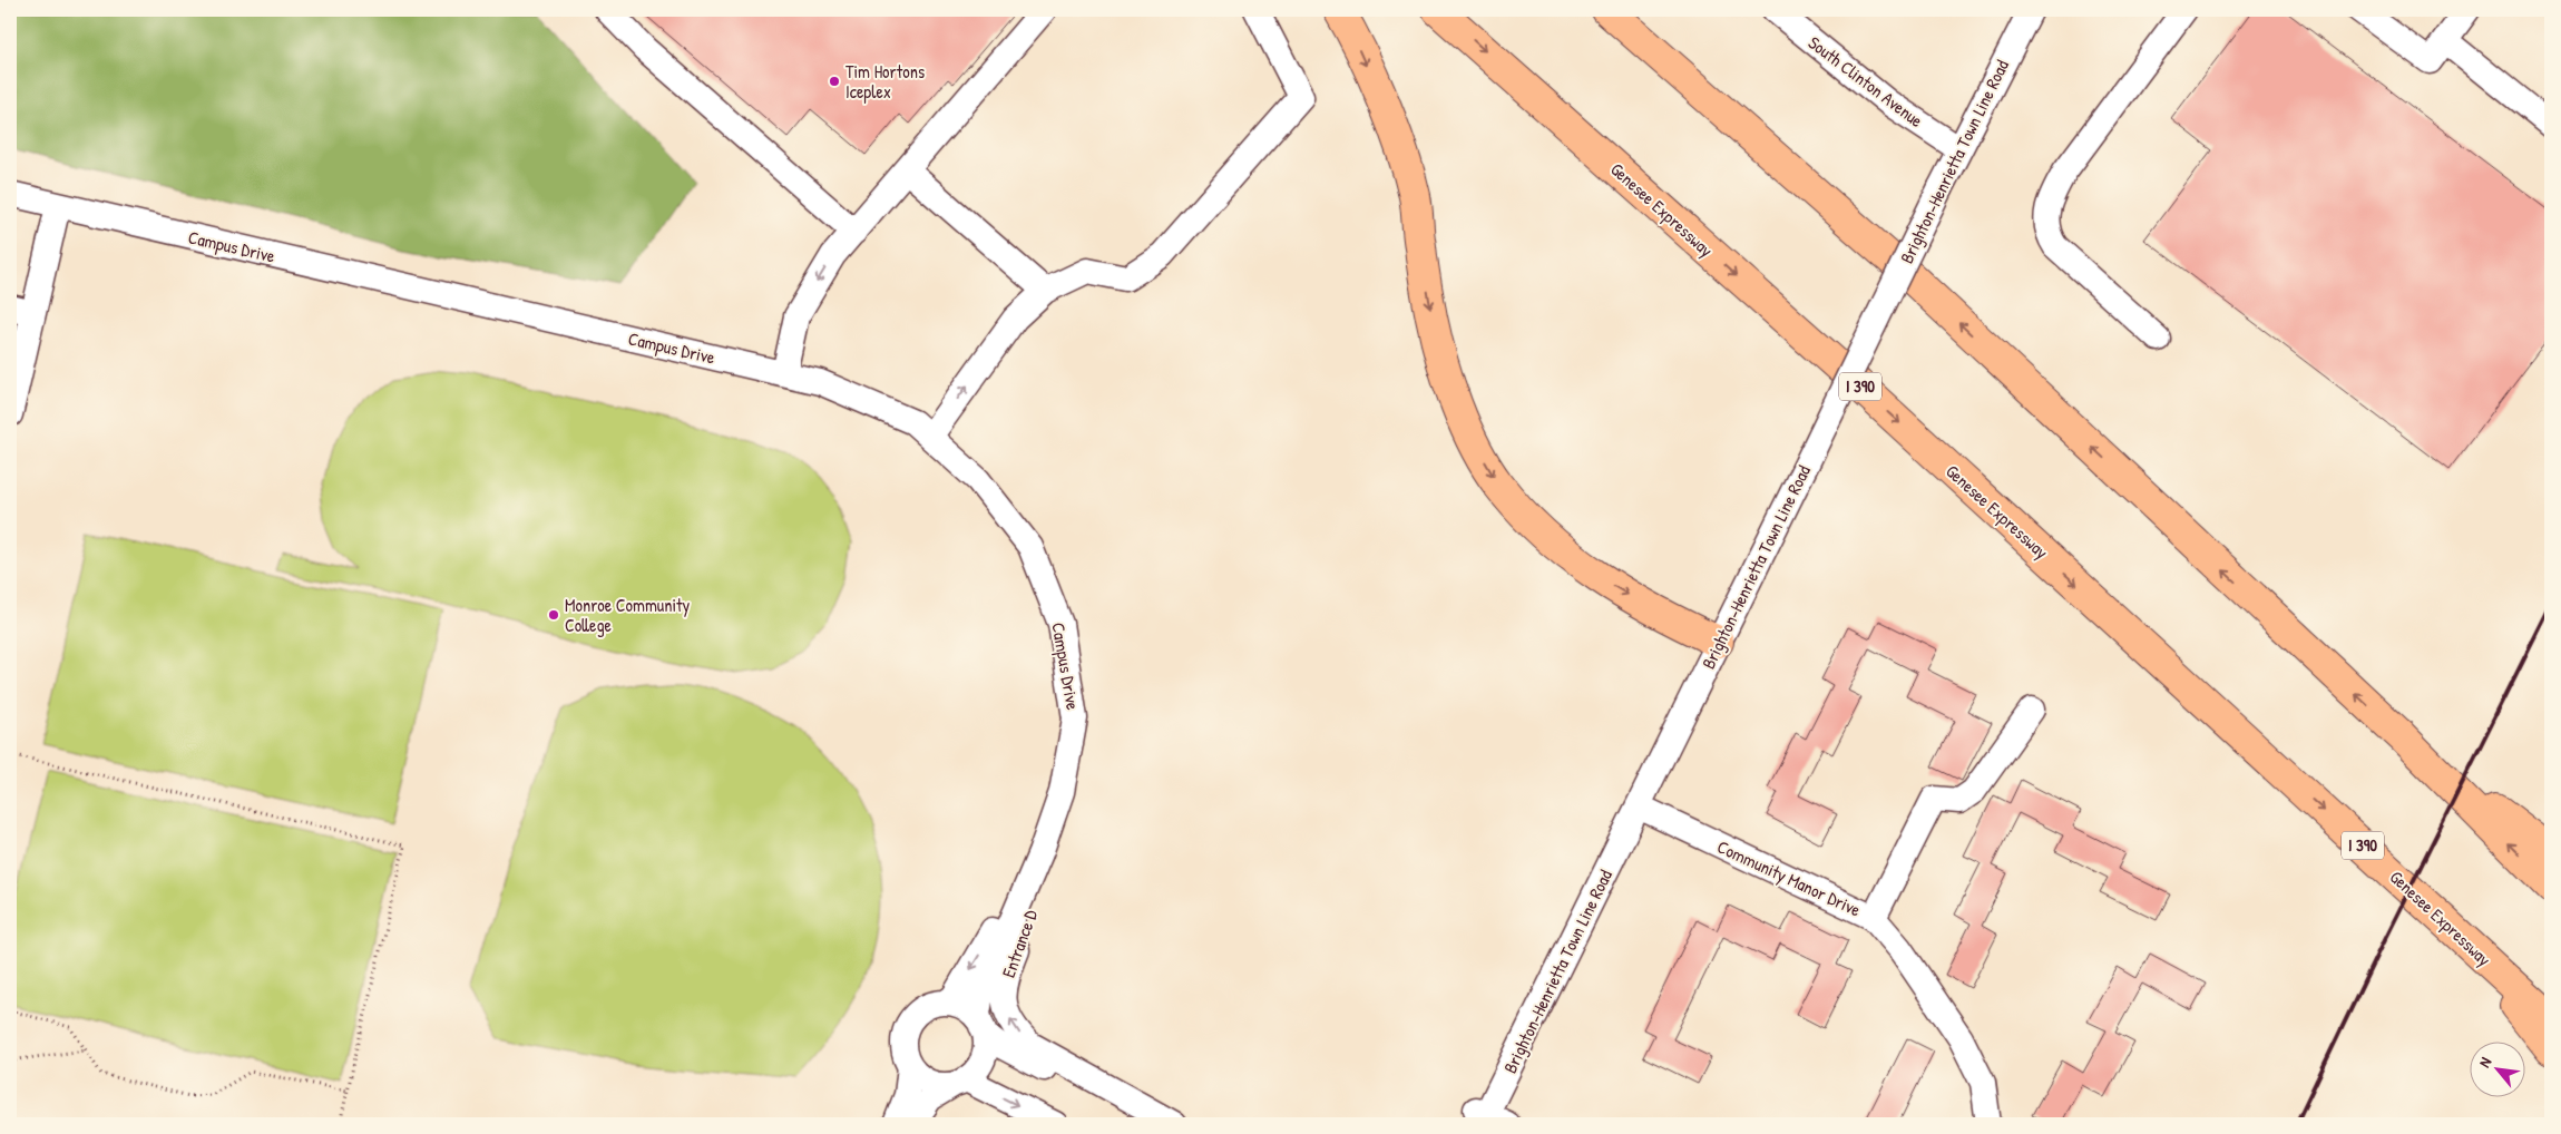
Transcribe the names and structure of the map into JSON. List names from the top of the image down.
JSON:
{
  "streets": {
    "highway": ["Genesee Expressway", "I 390"],
    "street": [
      "South Clinton Avenue",
      "Brighton-Henrietta Town Line Road",
      "Campus Drive",
      "Community Manor Drive",
      "Entrance D"
    ]
  },
  "crossings": [
    ["South Clinton Avenue", "Brighton-Henrietta Town Line Road"],
    ["Brighton-Henrietta Town Line Road", "Community Manor Drive"],
    ["Campus Drive", "Entrance D"]
  ],
  "one_way": ["Entrance D"],
  "places": ["Tim Hortons Iceplex", "Monroe Community College"],
  "north": "top left"
}
